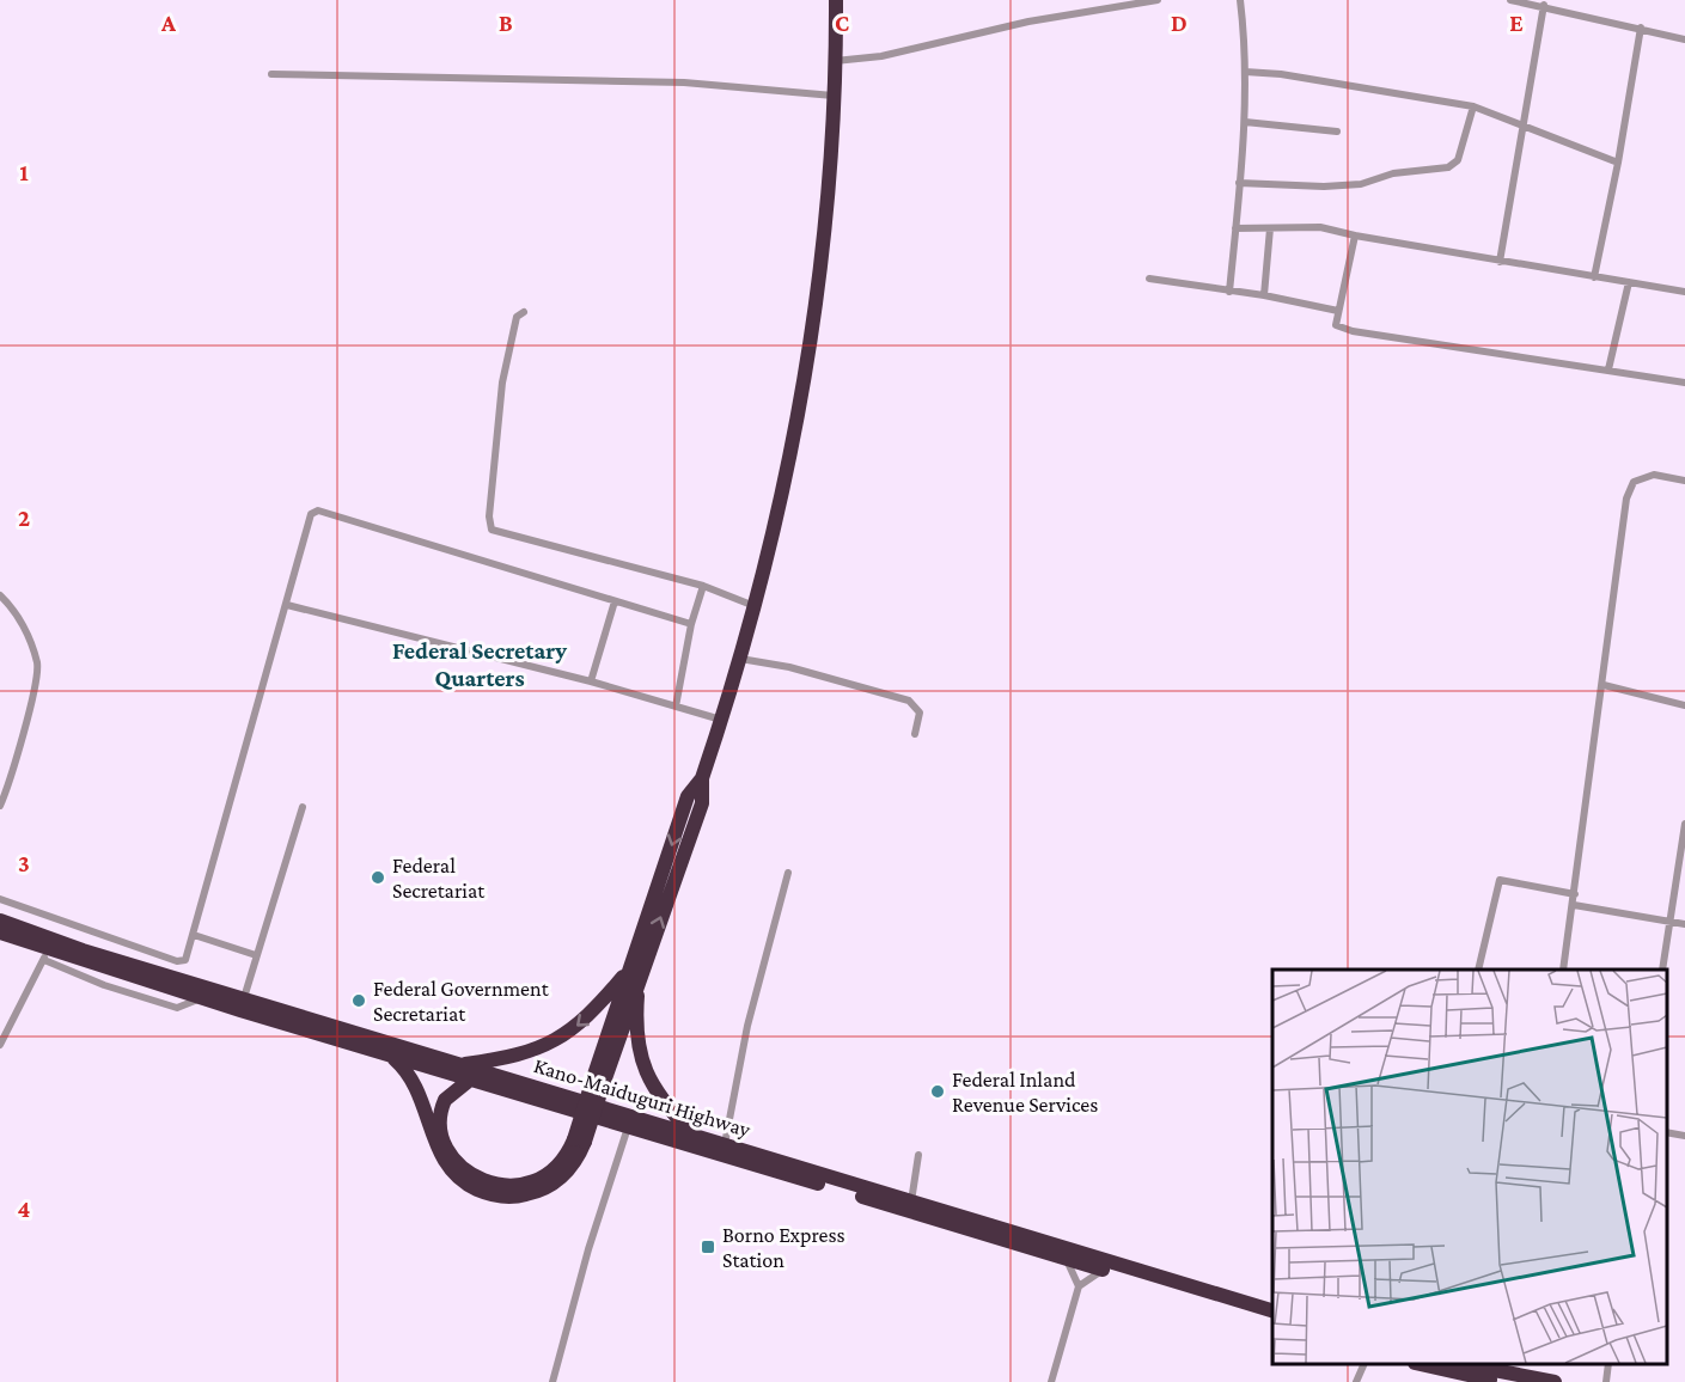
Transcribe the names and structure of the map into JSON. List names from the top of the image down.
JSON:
{
  "streets": {
    "highway": ["Kano-Maiduguri Highway"]
  },
  "districts": ["Federal Secretary Quarters"],
  "places": {
    "other": ["Federal Secretariat", "Federal Government Secretariat", "Federal Inland Revenue Services"],
    "transit": ["Borno Express Station"]
  },
  "grid": {
    "columns": [
      "A",
      "B",
      "C",
      "D",
      "E"
    ],
    "rows": [
      "1",
      "2",
      "3",
      "4"
    ]
  }
}
